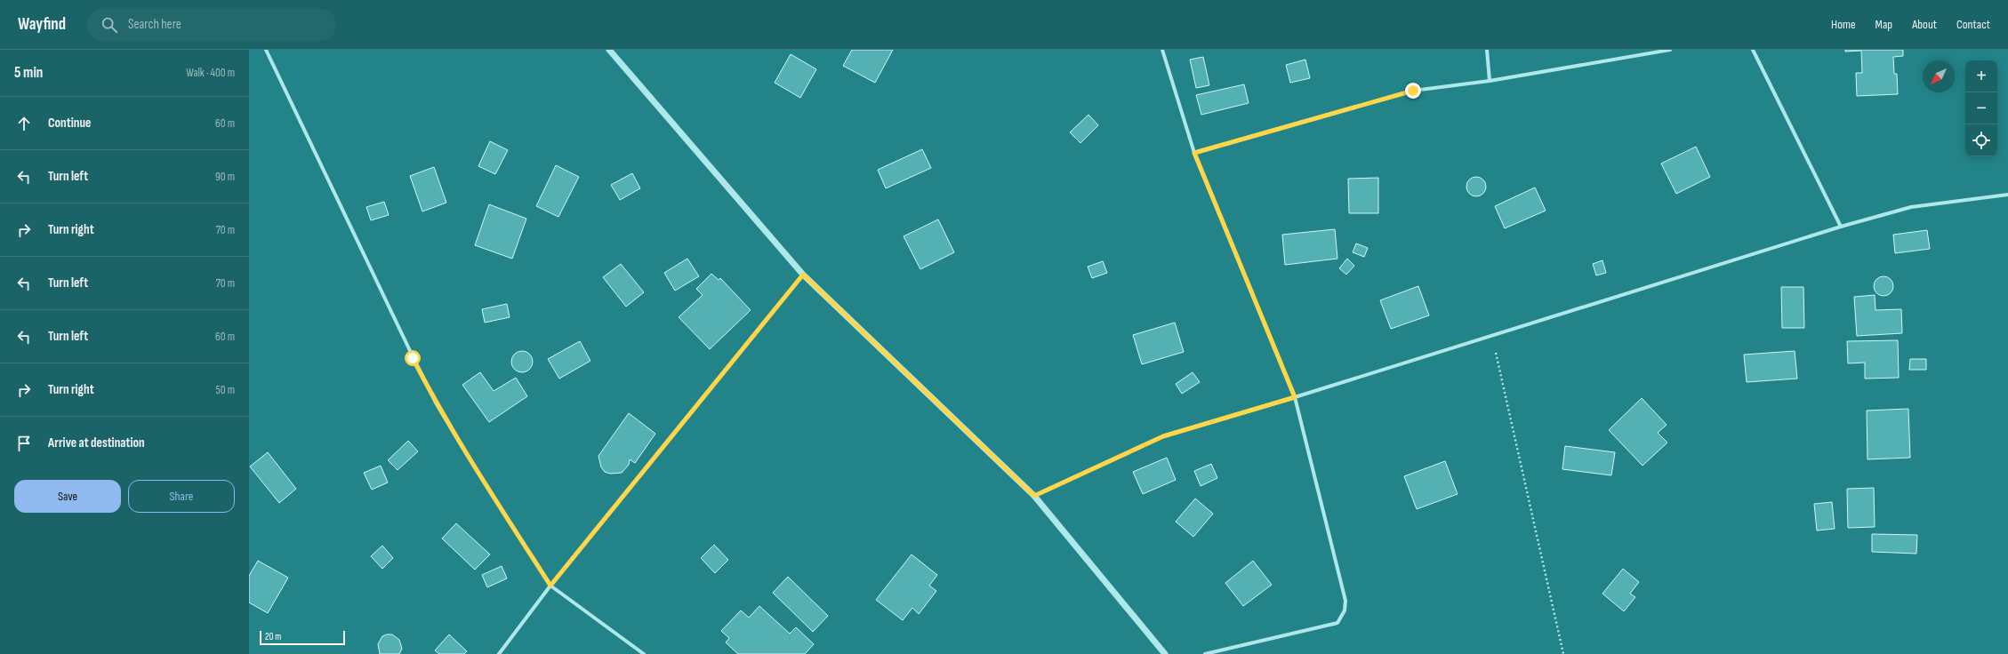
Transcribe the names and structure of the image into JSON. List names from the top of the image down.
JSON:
{
  "scale_bar": "20 m",
  "north": "bottom left",
  "page": {
    "header": "Wayfind",
    "search": "Search here",
    "nav": [
      "Home",
      "Map",
      "About",
      "Contact"
    ],
    "heading": ["5 min", "Walk · 400 m"],
    "map_buttons": ["+", "−"],
    "list": [
      ["Continue", "60 m"],
      ["Turn left", "90 m"],
      ["Turn right", "70 m"],
      ["Turn left", "70 m"],
      ["Turn left", "60 m"],
      ["Turn right", "50 m"],
      "Arrive at destination"
    ],
    "buttons": ["Save", "Share"],
    "scale": "20 m"
  }
}
